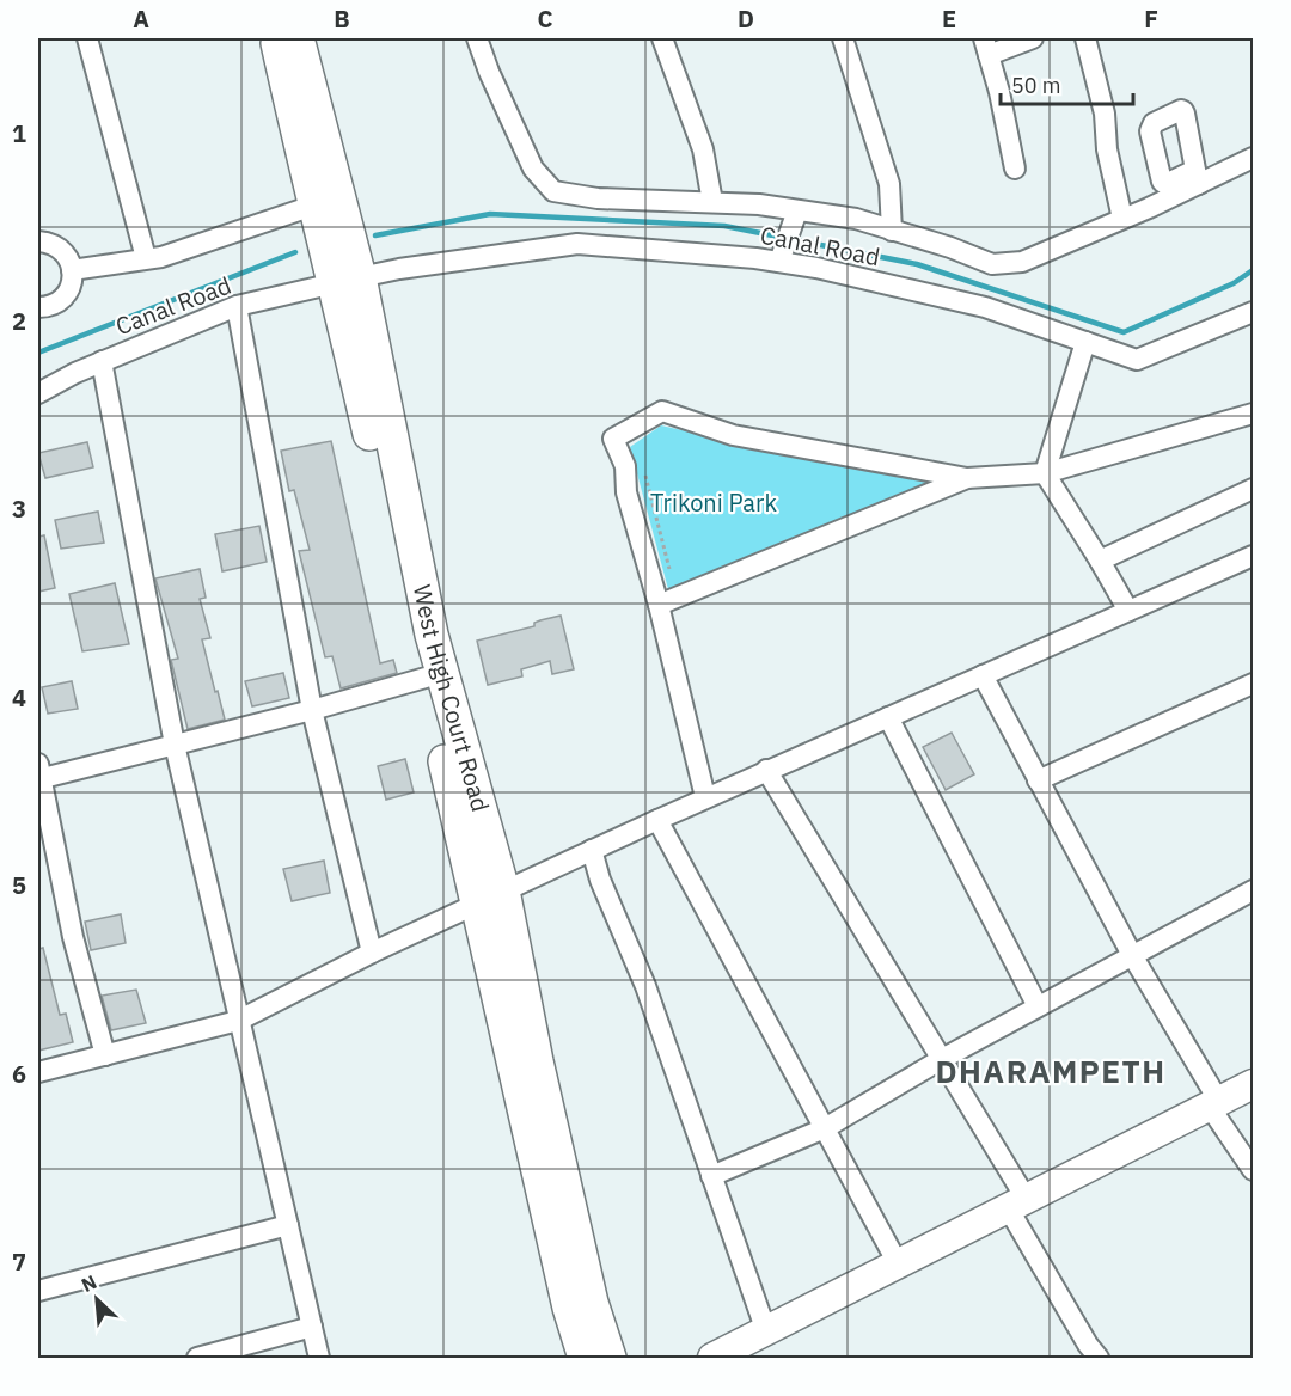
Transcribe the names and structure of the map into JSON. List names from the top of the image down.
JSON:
{
  "streets": {
    "main road": ["West High Court Road"],
    "street": ["Canal Road"]
  },
  "crossings": [
    ["Canal Road", "West High Court Road"]
  ],
  "districts": ["DHARAMPETH"],
  "parks": ["Trikoni Park"],
  "scale_bar": "50 m",
  "north": "top left",
  "grid": {
    "columns": [
      "A",
      "B",
      "C",
      "D",
      "E",
      "F"
    ],
    "rows": [
      "1",
      "2",
      "3",
      "4",
      "5",
      "6",
      "7"
    ]
  }
}
